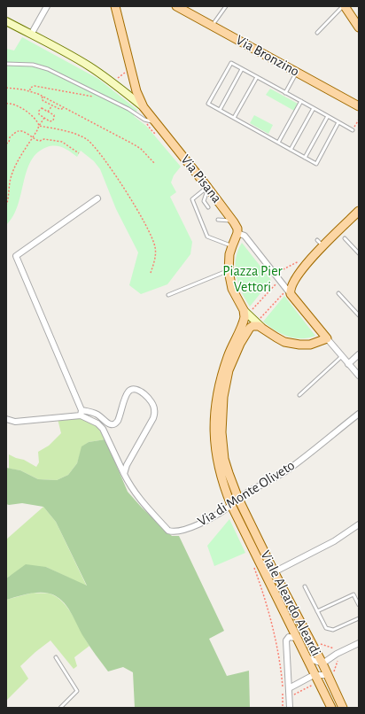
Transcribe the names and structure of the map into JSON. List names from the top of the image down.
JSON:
{
  "streets": {
    "main road": ["Via Bronzino", "Via Pisana", "Viale Aleardo Aleardi"],
    "street": ["Via di Monte Oliveto"]
  },
  "crossings": [
    ["Via di Monte Oliveto", "Viale Aleardo Aleardi"]
  ],
  "parks": ["Piazza Pier Vettori"]
}
